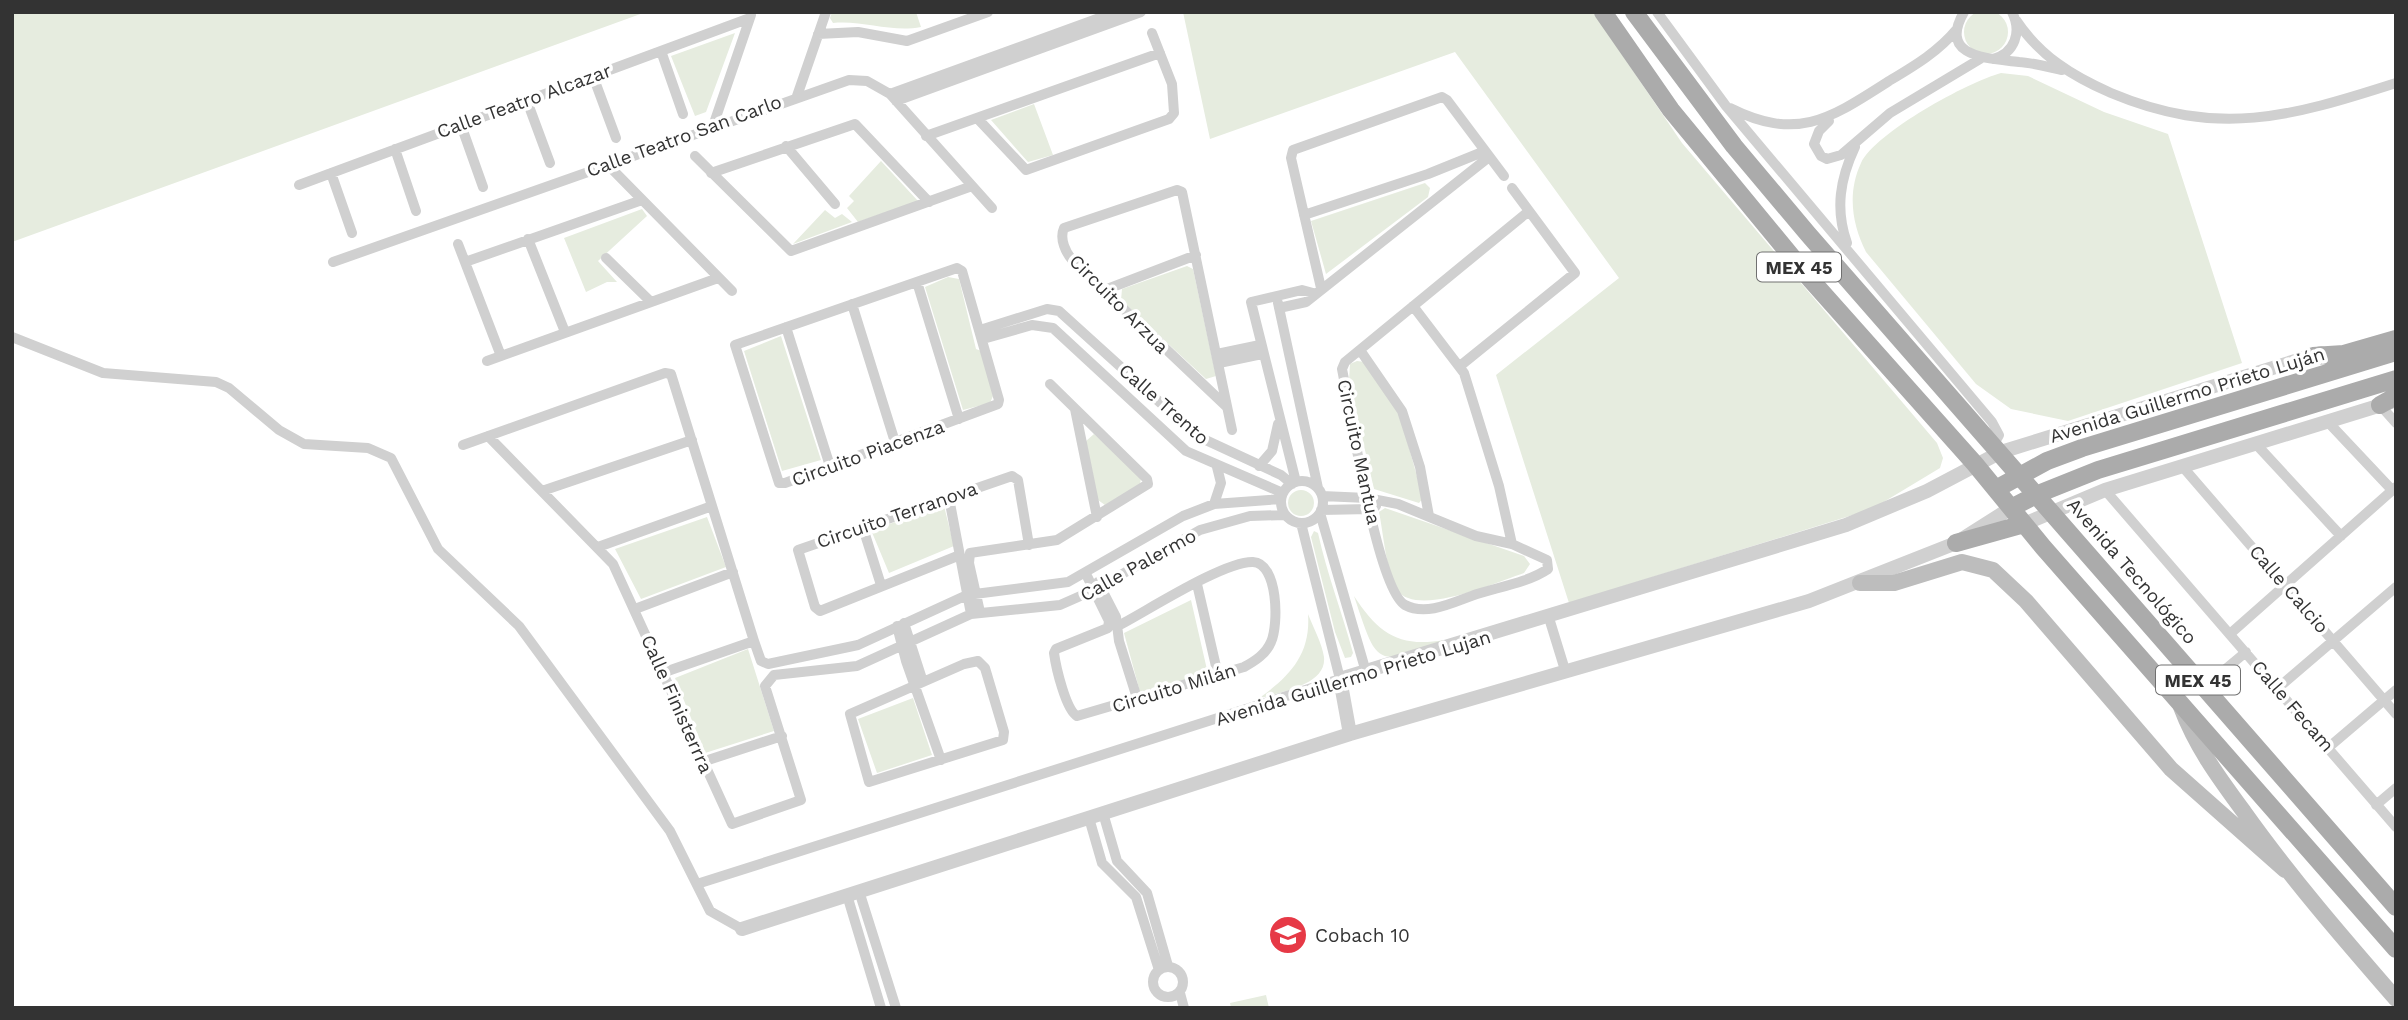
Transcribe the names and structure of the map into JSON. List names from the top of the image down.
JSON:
{
  "streets": {
    "main road": ["MEX 45", "Avenida Guillermo Prieto Luján", "Avenida Tecnológico"],
    "street": [
      "Calle Teatro Alcazar",
      "Calle Teatro San Carlo",
      "Circuito Arzua",
      "Calle Trento",
      "Circuito Mantua",
      "Circuito Piacenza",
      "Circuito Terranova",
      "Calle Palermo",
      "Calle Calcio",
      "Avenida Guillermo Prieto Lujan",
      "Circuito Milán",
      "Calle Finisterrra",
      "Calle Fecam"
    ]
  },
  "crossings": [
    ["MEX 45", "Avenida Guillermo Prieto Luján"],
    ["MEX 45", "Avenida Tecnológico"],
    ["MEX 45", "Avenida Guillermo Prieto Lujan"],
    ["Avenida Guillermo Prieto Luján", "Avenida Tecnológico"],
    ["Avenida Guillermo Prieto Luján", "Avenida Guillermo Prieto Lujan"],
    ["Calle Trento", "Circuito Piacenza"],
    ["Calle Trento", "Calle Palermo"],
    ["Calle Palermo", "Circuito Milán"],
    ["Calle Palermo", "Calle Finisterrra"],
    ["Avenida Tecnológico", "Avenida Guillermo Prieto Lujan"]
  ],
  "places": {
    "school or university": ["Cobach 10"]
  }
}
